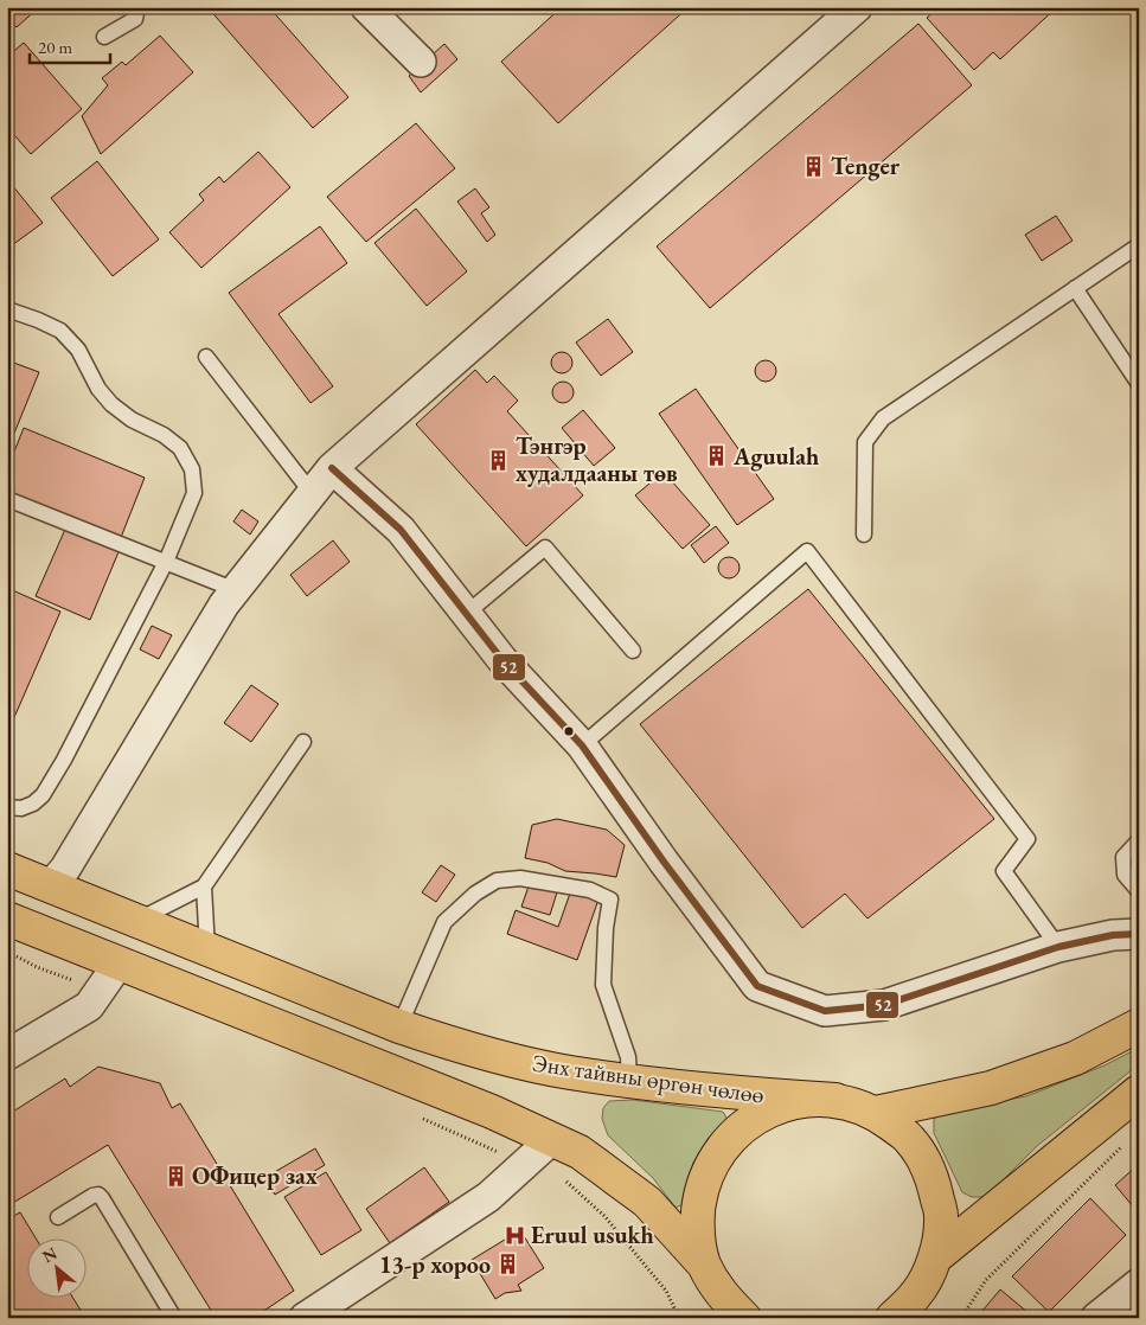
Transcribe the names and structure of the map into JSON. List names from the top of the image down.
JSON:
{
  "streets": {
    "highway": ["Энх тайвны өргөн чөлөө"]
  },
  "places": {
    "building": [
      "Tenger",
      "Aguulah",
      "Тэнгэр худалдааны төв",
      "ОФицер зах",
      "13-р хороо"
    ],
    "hospital": ["Eruul usukh"]
  },
  "lines": ["transit line 52"],
  "scale_bar": "20 m",
  "north": "top left"
}
